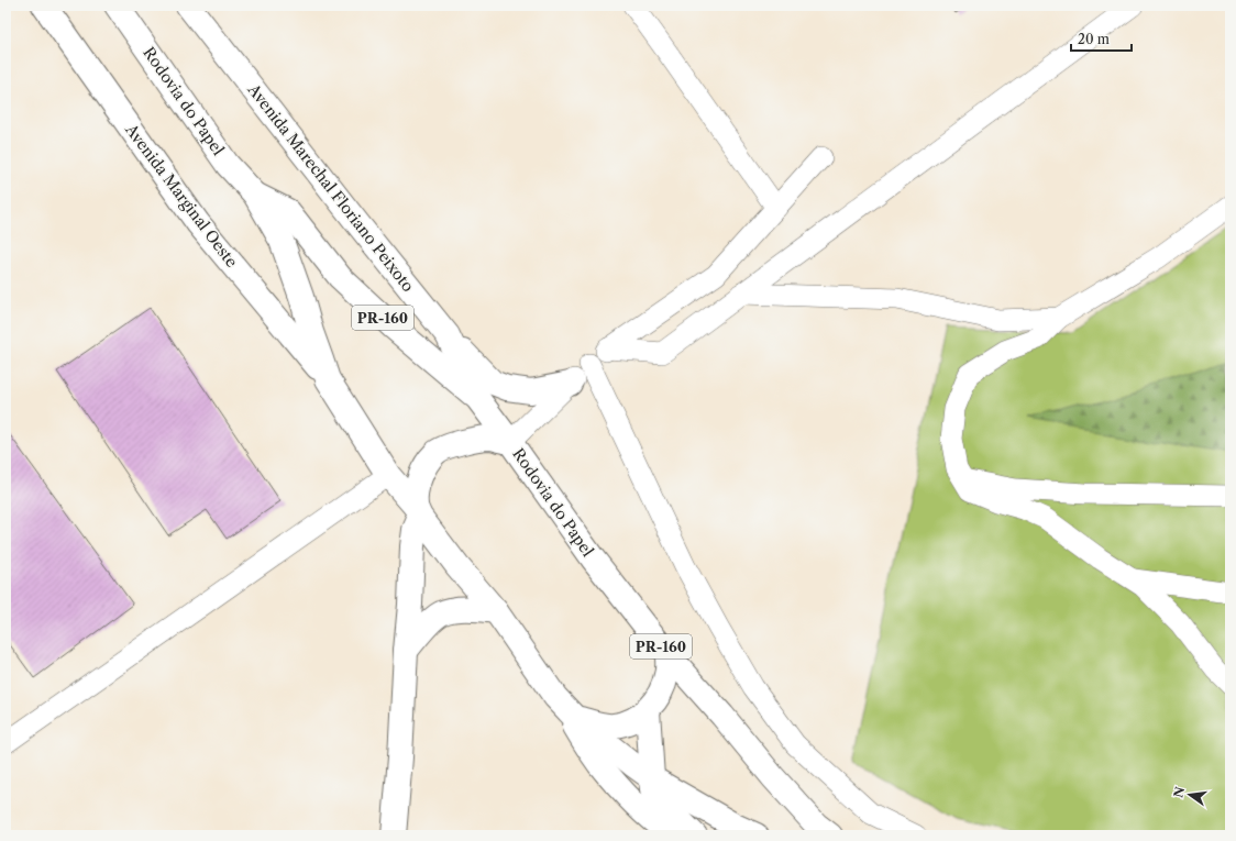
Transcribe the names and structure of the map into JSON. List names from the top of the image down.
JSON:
{
  "streets": {
    "main road": [
      "Rodovia do Papel",
      "Avenida Marechal Floriano Peixoto",
      "Avenida Marginal Oeste",
      "PR-160"
    ]
  },
  "crossings": [
    ["Rodovia do Papel", "Avenida Marechal Floriano Peixoto"],
    ["Rodovia do Papel", "Avenida Marginal Oeste"],
    ["Rodovia do Papel", "PR-160"]
  ],
  "scale_bar": "20 m",
  "north": "left"
}
